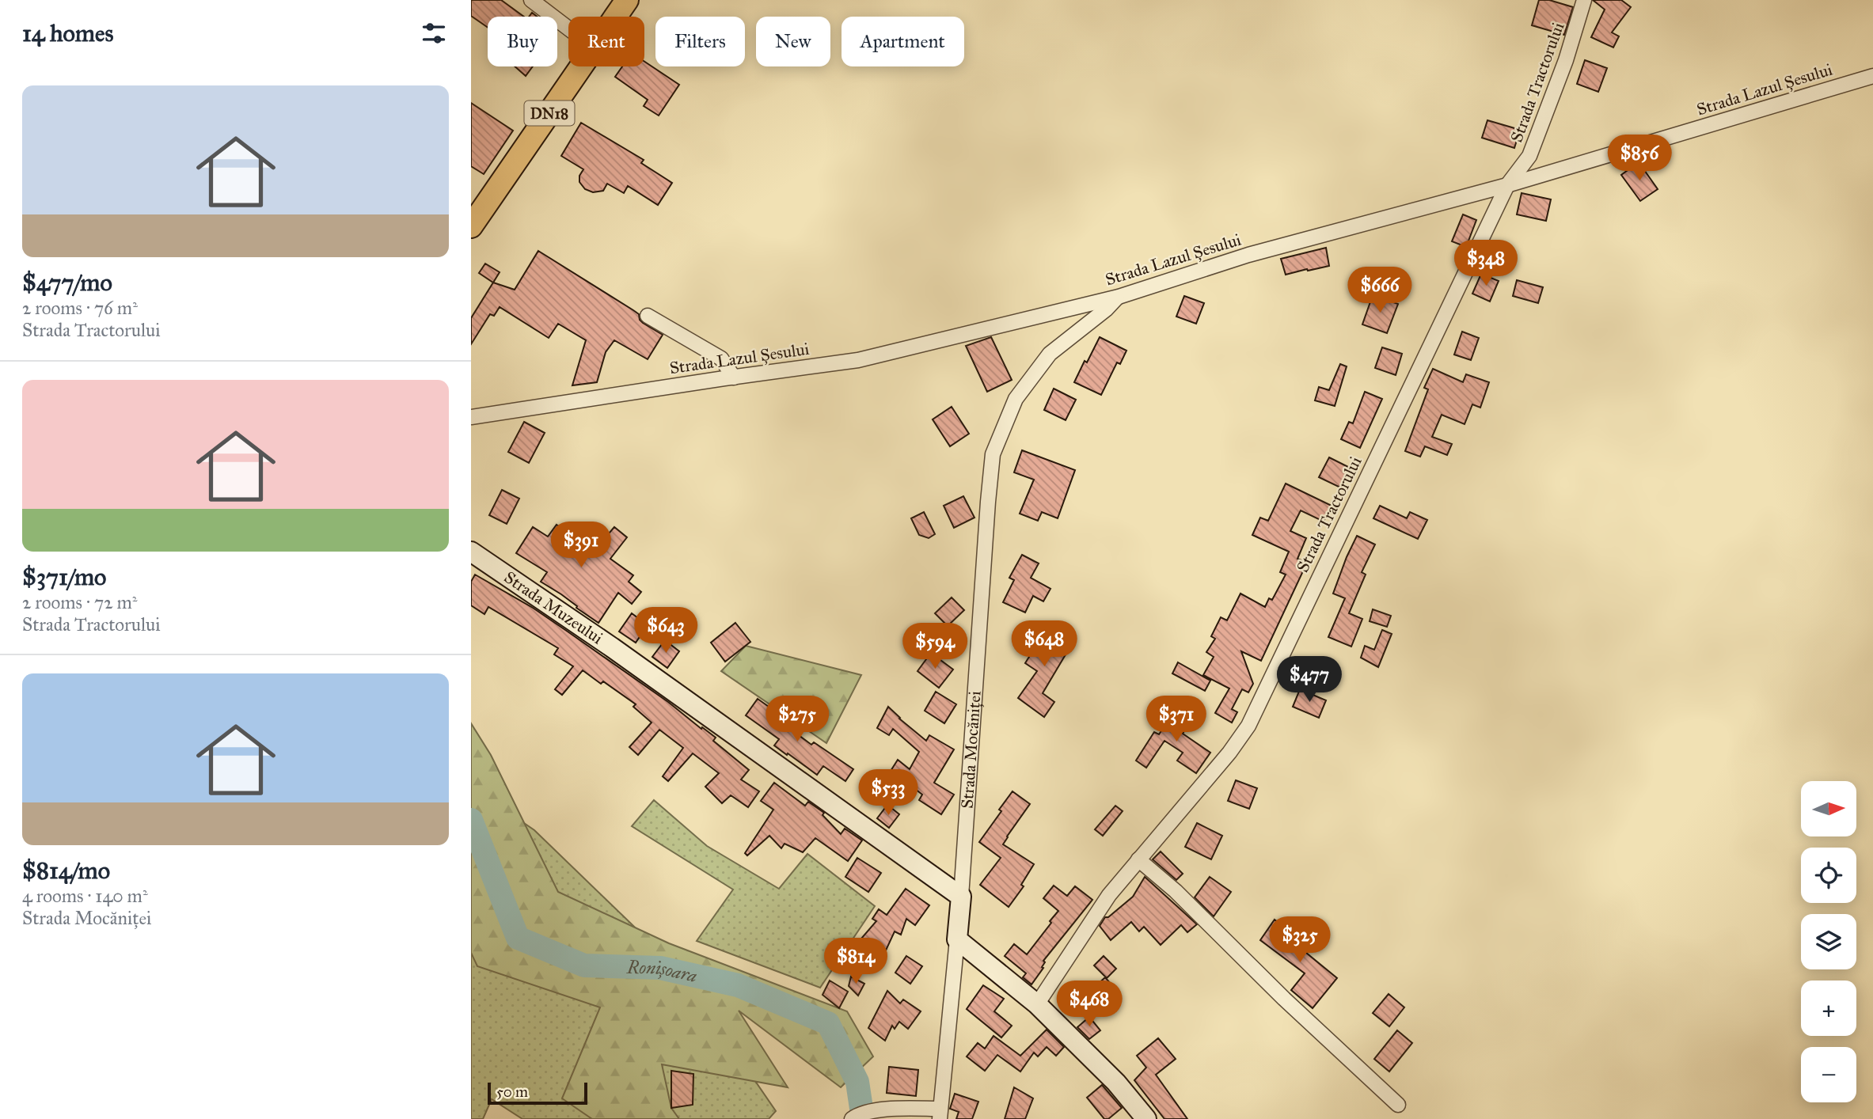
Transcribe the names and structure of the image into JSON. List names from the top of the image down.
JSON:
{
  "streets": {
    "main road": ["DN18"],
    "street": [
      "Strada Tractorului",
      "Strada Lazul Șesului",
      "Strada Muzeului",
      "Strada Mocăniței"
    ]
  },
  "crossings": [
    ["Strada Tractorului", "Strada Lazul Șesului"],
    ["Strada Lazul Șesului", "Strada Mocăniței"],
    ["Strada Muzeului", "Strada Mocăniței"]
  ],
  "water": ["Ronișoara"],
  "scale_bar": "50 m",
  "north": "right",
  "page": {
    "heading": "14 homes",
    "chip": [
      "Buy",
      "Rent",
      "Filters",
      "New",
      "Apartment"
    ],
    "list": [
      {
        "name": "$477/mo",
        "note": "2 rooms · 76 m² · Strada Tractorului"
      },
      {
        "name": "$371/mo",
        "note": "2 rooms · 72 m² · Strada Tractorului"
      },
      {
        "name": "$814/mo",
        "note": "4 rooms · 140 m² · Strada Mocăniței"
      }
    ],
    "price": [
      "$856",
      "$348",
      "$666",
      "$391",
      "$643",
      "$648",
      "$594",
      "$477",
      "$275",
      "$371",
      "$533",
      "$325",
      "$814",
      "$468"
    ],
    "map_buttons": ["+", "−"],
    "scale": "50 m"
  }
}
